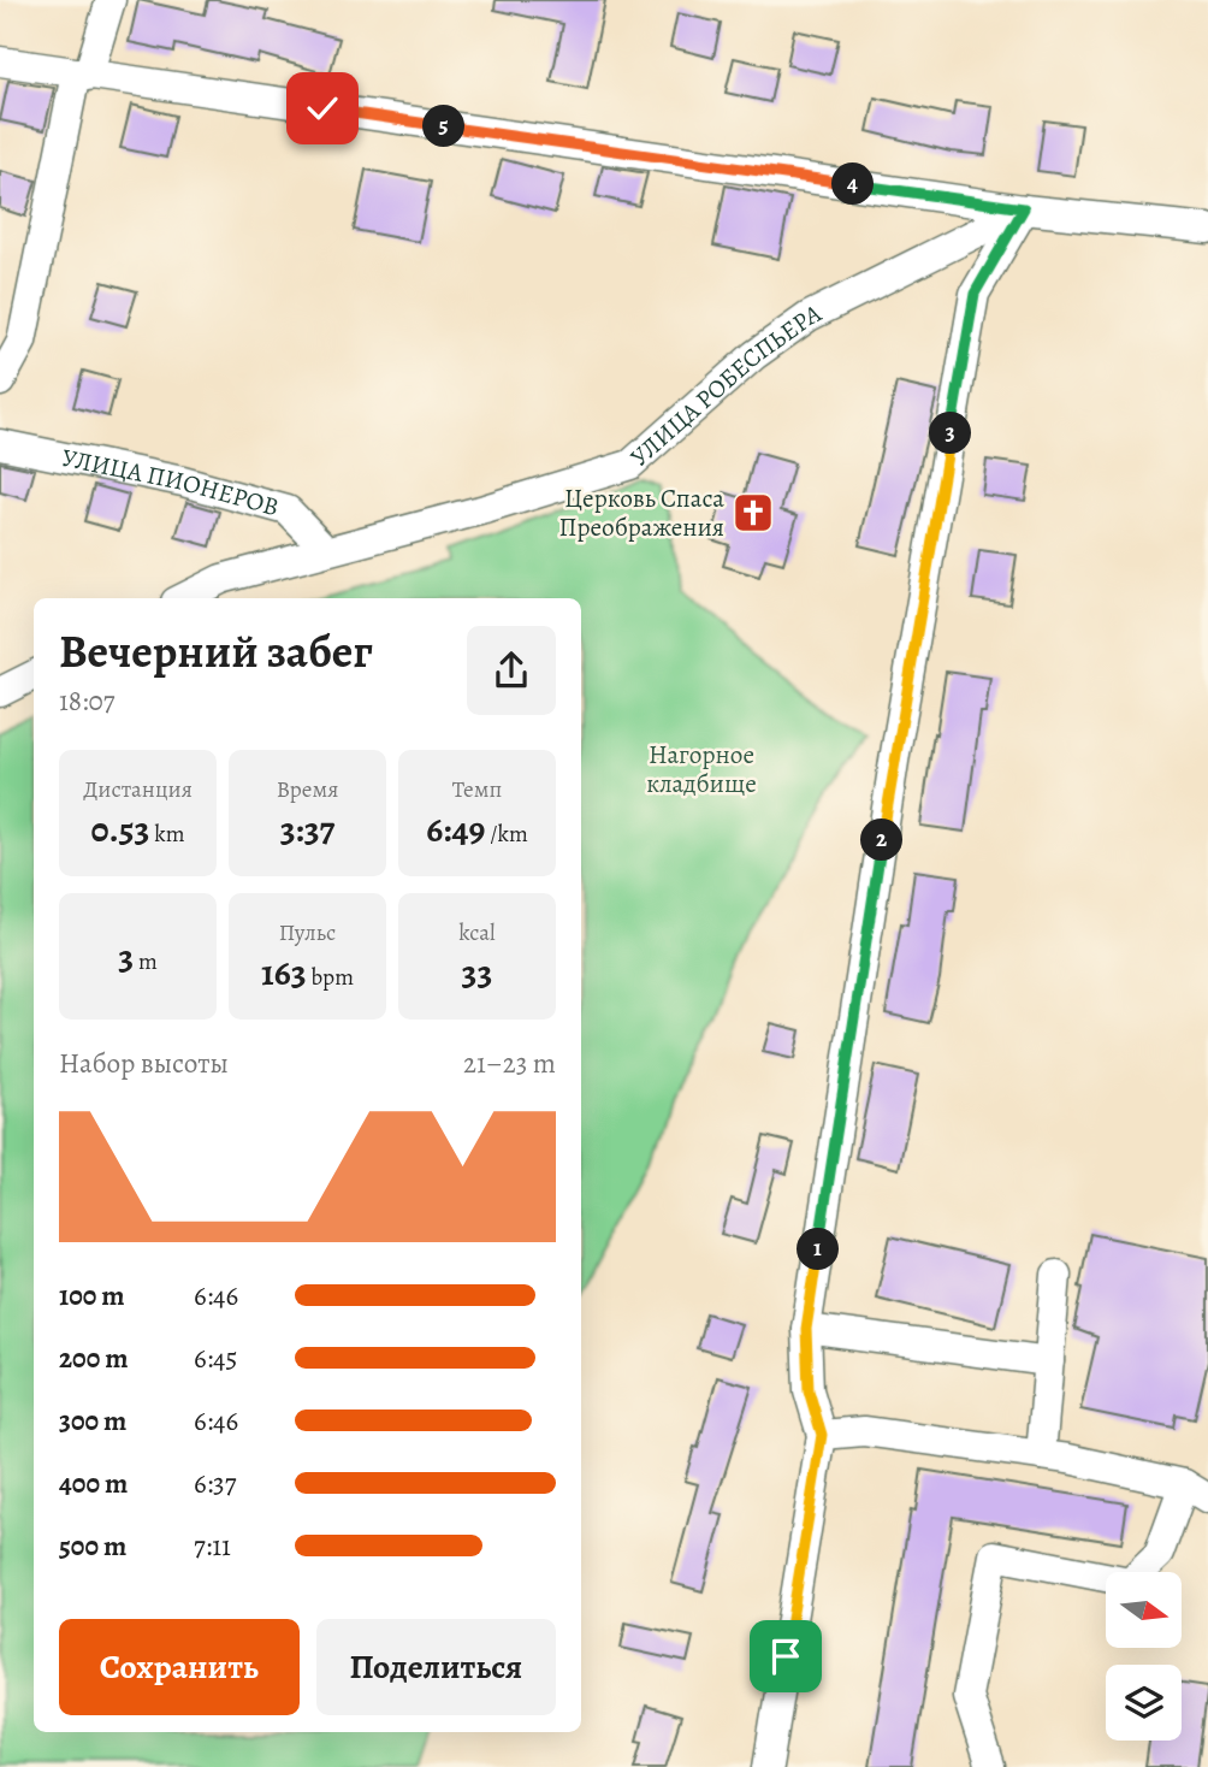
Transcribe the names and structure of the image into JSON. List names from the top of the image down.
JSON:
{
  "streets": {
    "street": ["УЛИЦА РОБЕСПЬЕРА", "УЛИЦА ПИОНЕРОВ"]
  },
  "crossings": [
    ["УЛИЦА РОБЕСПЬЕРА", "УЛИЦА ПИОНЕРОВ"]
  ],
  "parks": ["Нагорное кладбище"],
  "places": {
    "church": ["Церковь Спаса Преображения"]
  },
  "north": "right",
  "page": {
    "pins": [
      "5",
      "4",
      "3",
      "2",
      "1"
    ],
    "heading": ["Вечерний забег", "18:07"],
    "stats": [
      ["Дистанция", "0.53 km"],
      ["Время", "3:37"],
      ["Темп", "6:49 /km"],
      ["3 m"],
      ["Пульс", "163 bpm"],
      ["kcal", "33"]
    ],
    "chart": ["Набор высоты", "21–23 m"],
    "list": [
      {
        "name": "100 m",
        "note": "6:46"
      },
      {
        "name": "200 m",
        "note": "6:45"
      },
      {
        "name": "300 m",
        "note": "6:46"
      },
      {
        "name": "400 m",
        "note": "6:37"
      },
      {
        "name": "500 m",
        "note": "7:11"
      }
    ],
    "buttons": ["Сохранить", "Поделиться"]
  }
}
